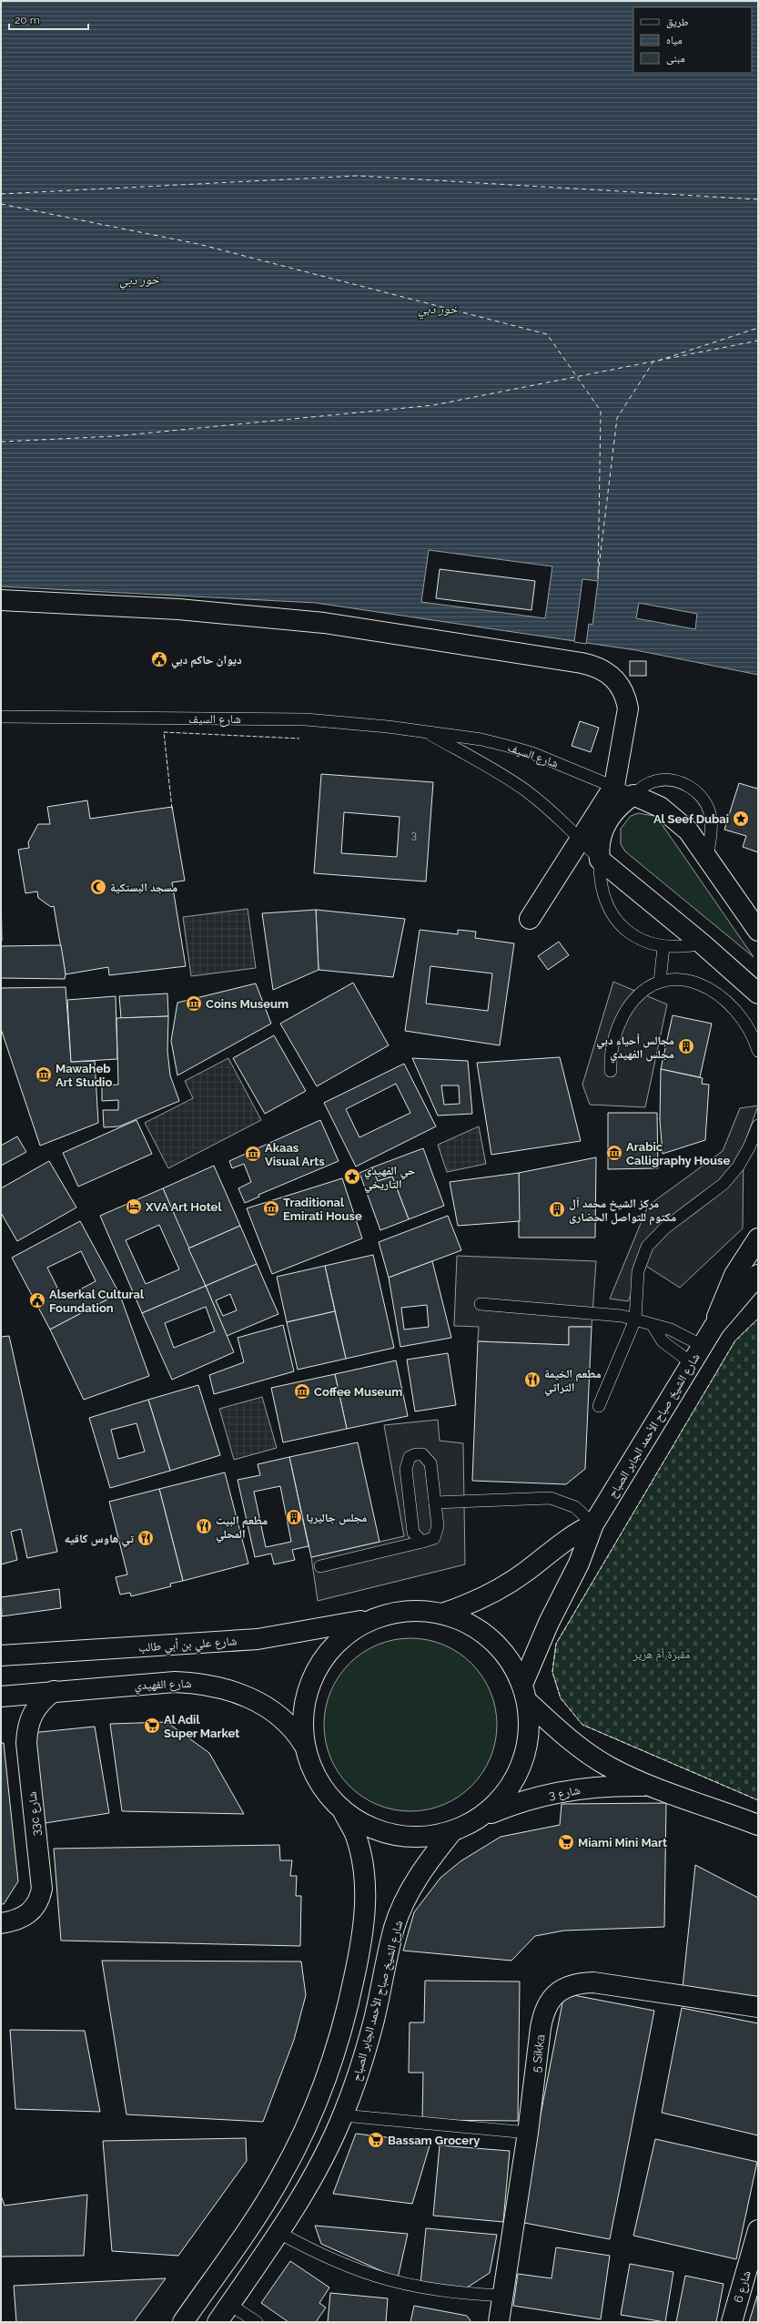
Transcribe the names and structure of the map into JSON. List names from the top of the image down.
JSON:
{
  "streets": {
    "street": [
      "شارع السيف",
      "شارع الشيخ صباح الأحمد الجابر الصباح",
      "شارع علي بن أبي طالب",
      "شارع الفهيدي",
      "شارع 3",
      "33c شارع",
      "5 Sikka",
      "شارع 6"
    ]
  },
  "crossings": [
    ["شارع الشيخ صباح الأحمد الجابر الصباح", "شارع 3"],
    ["شارع الفهيدي", "33c شارع"]
  ],
  "water": ["خور دبي"],
  "parks": ["مقبرة أم هرير"],
  "places": {
    "public building": ["ديوان حاكم دبي", "Alserkal Cultural Foundation"],
    "place": ["Al Seef Dubai", "حي الفهيدي التاريخي"],
    "mosque": ["مسجد البستكية"],
    "museum": [
      "Coins Museum",
      "Mawaheb Art Studio",
      "Arabic Calligraphy House",
      "Akaas Visual Arts",
      "Traditional Emirati House",
      "Coffee Museum"
    ],
    "building": ["مجالس أحياء دبي مجلس الفهيدي", "مركز الشيخ محمد آل مكتوم للتواصل الحضارى", "مجلس جاليريا"],
    "hotel": ["XVA Art Hotel"],
    "restaurant": ["مطعم الخيمة التراثي", "مطعم البيت المحلي", "تي هاوس كافيه"],
    "supermarket": ["Al Adil Super Market", "Miami Mini Mart", "Bassam Grocery"]
  },
  "house_numbers": ["3"],
  "legend": ["طريق", "مياه", "مبنى"],
  "scale_bar": "20 m"
}
